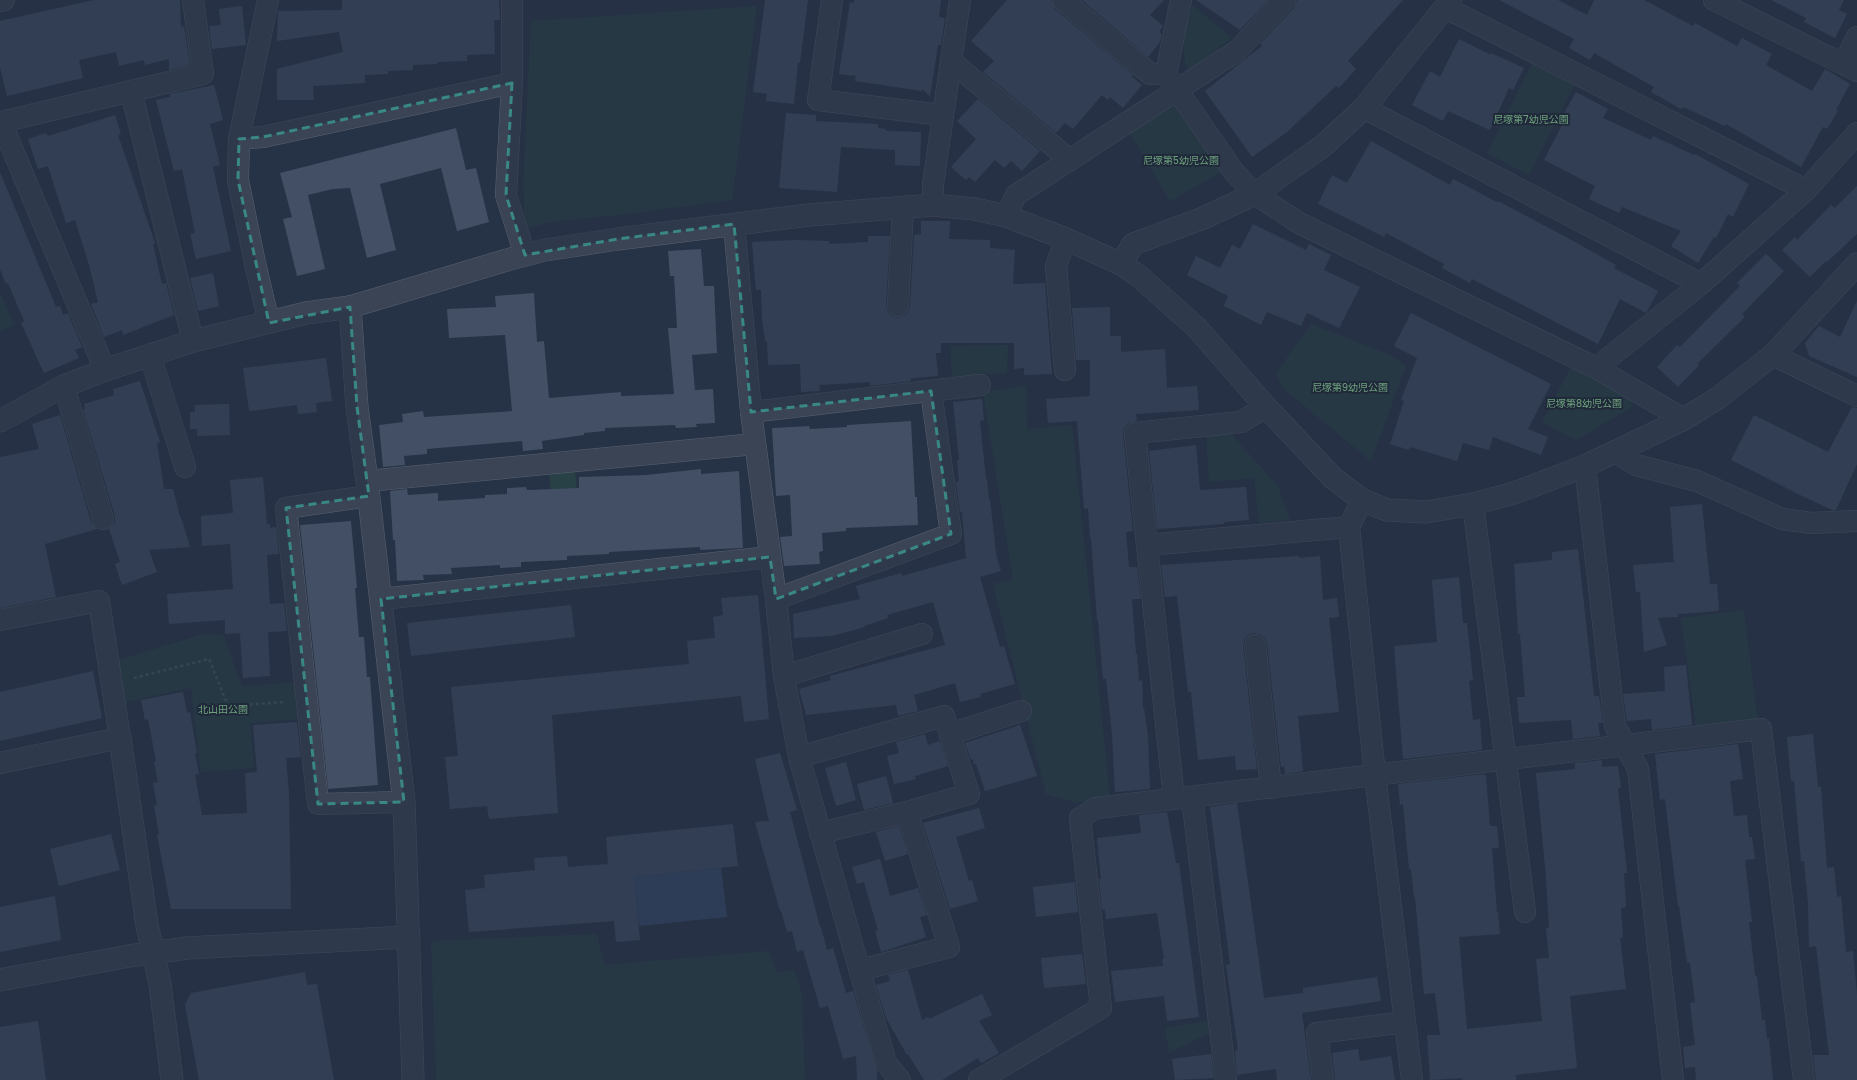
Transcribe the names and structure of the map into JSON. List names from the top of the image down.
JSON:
{
  "parks": [
    "尼塚第7幼児公園",
    "尼塚第5幼児公園",
    "尼塚第9幼児公園",
    "尼塚第8幼児公園",
    "北山田公園"
  ]
}
